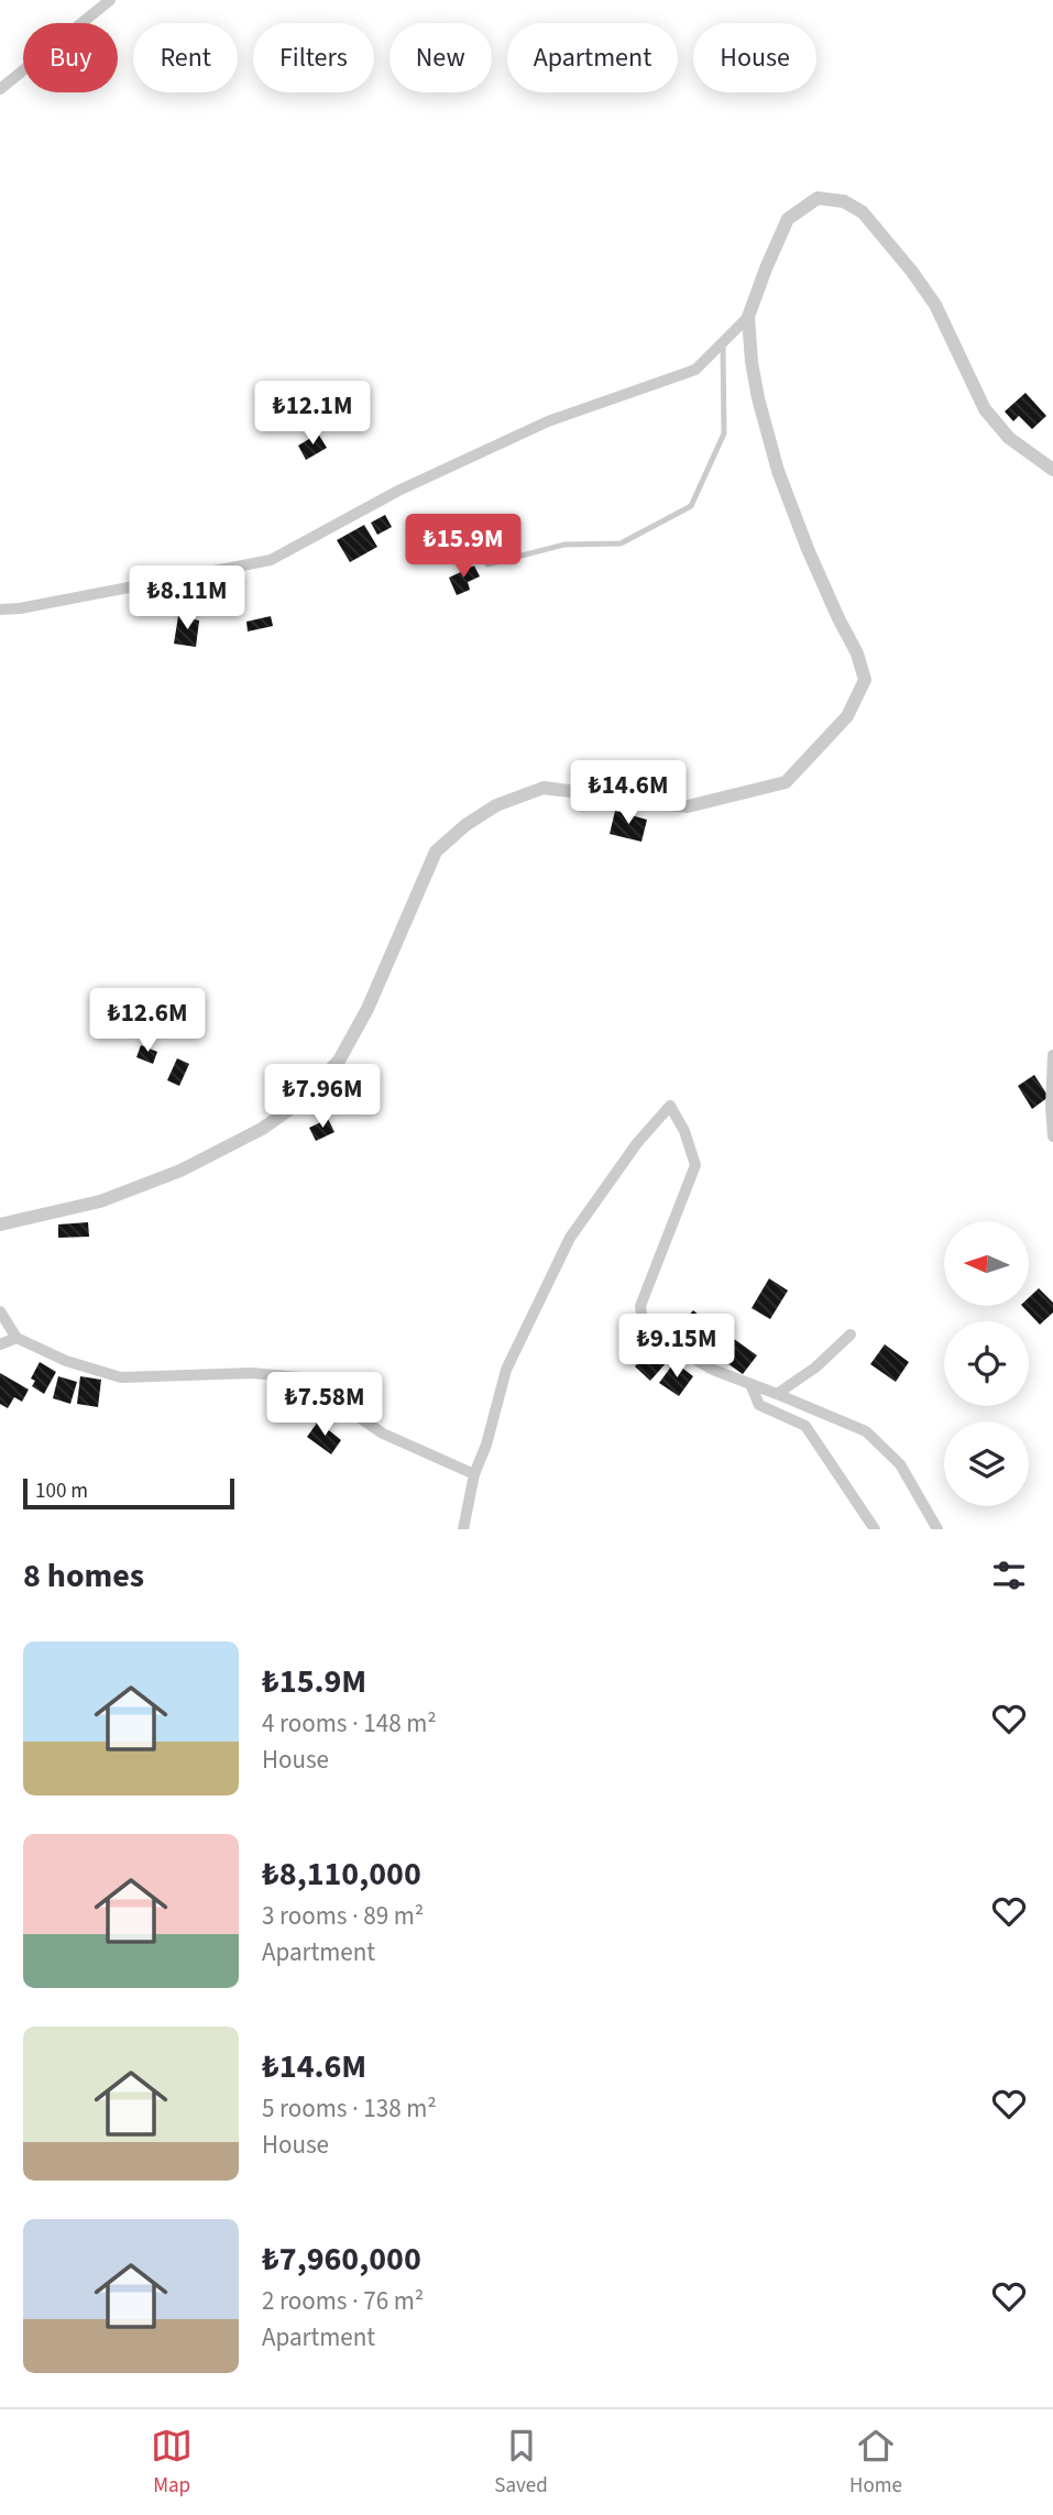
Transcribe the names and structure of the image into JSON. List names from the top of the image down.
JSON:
{
  "scale_bar": "100 m",
  "north": "left",
  "page": {
    "chip": [
      "Buy",
      "Rent",
      "Filters",
      "New",
      "Apartment",
      "House"
    ],
    "price": [
      "₺12.1M",
      "₺15.9M",
      "₺8.11M",
      "₺14.6M",
      "₺12.6M",
      "₺7.96M",
      "₺9.15M",
      "₺7.58M"
    ],
    "scale": "100 m",
    "heading": "8 homes",
    "list": [
      {
        "name": "₺15.9M",
        "note": "4 rooms · 148 m² · House"
      },
      {
        "name": "₺8,110,000",
        "note": "3 rooms · 89 m² · Apartment"
      },
      {
        "name": "₺14.6M",
        "note": "5 rooms · 138 m² · House"
      },
      {
        "name": "₺7,960,000",
        "note": "2 rooms · 76 m² · Apartment"
      }
    ],
    "tabs": ["Map", "Saved", "Home"]
  }
}
